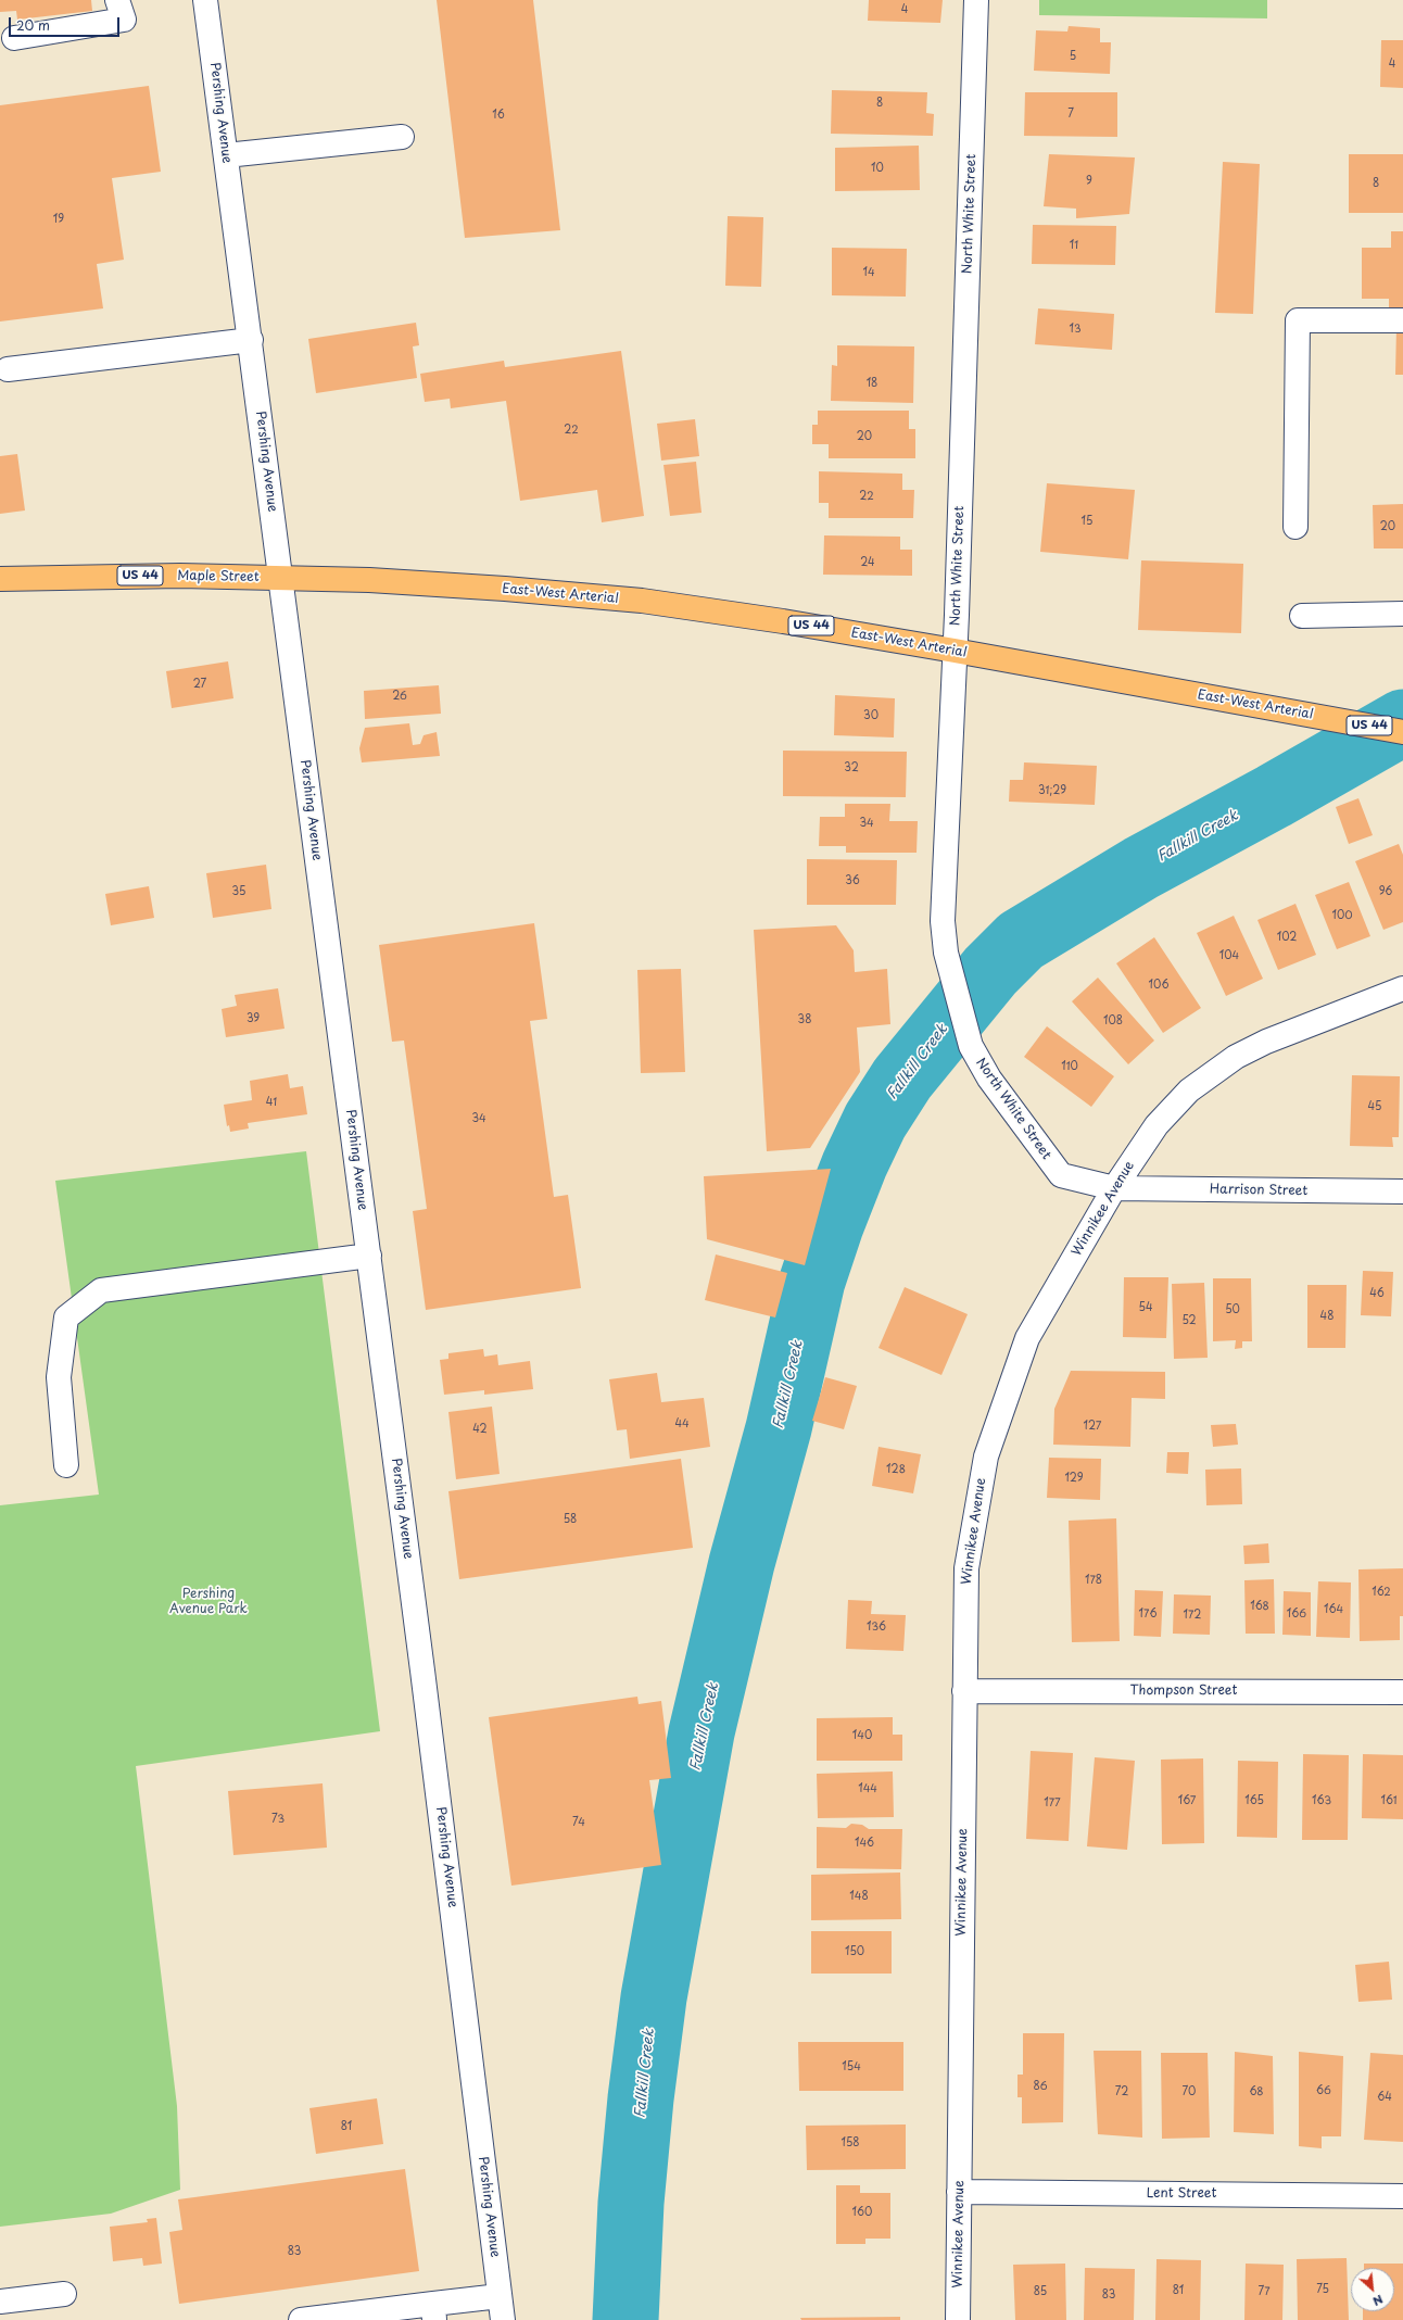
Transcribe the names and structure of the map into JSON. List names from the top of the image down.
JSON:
{
  "streets": {
    "highway": ["US 44", "Maple Street", "East-West Arterial"],
    "street": [
      "Pershing Avenue",
      "North White Street",
      "Harrison Street",
      "Winnikee Avenue",
      "Thompson Street",
      "Lent Street"
    ]
  },
  "crossings": [
    ["Pershing Avenue", "Maple Street"],
    ["Pershing Avenue", "East-West Arterial"],
    ["North White Street", "East-West Arterial"],
    ["North White Street", "Harrison Street"],
    ["North White Street", "Winnikee Avenue"],
    ["Maple Street", "East-West Arterial"],
    ["Harrison Street", "Winnikee Avenue"],
    ["Winnikee Avenue", "Thompson Street"],
    ["Winnikee Avenue", "Lent Street"]
  ],
  "water": ["Fallkill Creek"],
  "parks": ["Pershing Avenue Park"],
  "house_numbers": [
    "4",
    "5",
    "4",
    "8",
    "7",
    "16",
    "10",
    "9",
    "8",
    "19",
    "11",
    "14",
    "13",
    "18",
    "22",
    "20",
    "22",
    "15",
    "20",
    "24",
    "27",
    "26",
    "30",
    "32",
    "31;29",
    "34",
    "36",
    "35",
    "96",
    "100",
    "102",
    "104",
    "106",
    "39",
    "38",
    "108",
    "110",
    "41",
    "45",
    "34",
    "46",
    "54",
    "50",
    "48",
    "52",
    "44",
    "127",
    "42",
    "128",
    "129",
    "58",
    "178",
    "162",
    "168",
    "164",
    "176",
    "166",
    "172",
    "136",
    "140",
    "144",
    "167",
    "165",
    "163",
    "161",
    "177",
    "73",
    "74",
    "146",
    "148",
    "150",
    "154",
    "86",
    "66",
    "72",
    "70",
    "68",
    "64",
    "81",
    "158",
    "160",
    "83",
    "75",
    "81",
    "85",
    "77",
    "83"
  ],
  "scale_bar": "20 m",
  "north": "bottom right"
}
